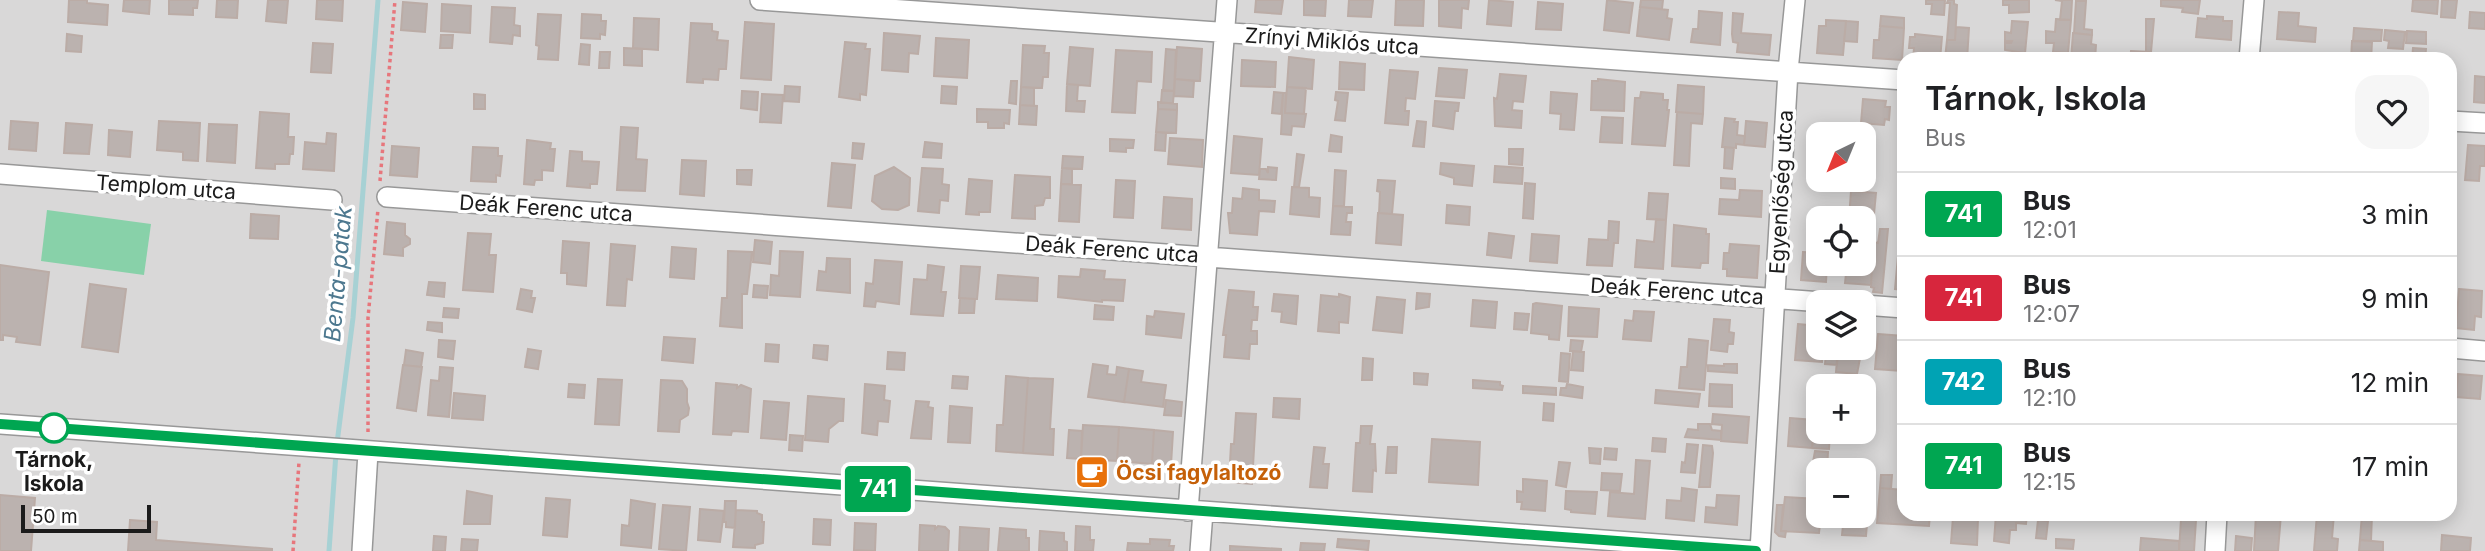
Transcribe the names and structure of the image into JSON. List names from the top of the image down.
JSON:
{
  "streets": {
    "street": [
      "Zrínyi Miklós utca",
      "Templom utca",
      "Egyenlőség utca",
      "Deák Ferenc utca"
    ]
  },
  "crossings": [
    ["Zrínyi Miklós utca", "Egyenlőség utca"],
    ["Egyenlőség utca", "Deák Ferenc utca"]
  ],
  "water": ["Benta-patak"],
  "places": {
    "other": ["Tárnok, Iskola"],
    "cafe": ["Öcsi fagylaltozó"]
  },
  "lines": ["bus line 741"],
  "scale_bar": "50 m",
  "north": "bottom left",
  "page": {
    "on_map": "741",
    "heading": ["Tárnok, Iskola", "Bus"],
    "map_buttons": ["+", "−"],
    "list": [
      {
        "mark": "741",
        "name": "Bus",
        "note": "12:01",
        "value": "3 min"
      },
      {
        "mark": "741",
        "name": "Bus",
        "note": "12:07",
        "value": "9 min"
      },
      {
        "mark": "742",
        "name": "Bus",
        "note": "12:10",
        "value": "12 min"
      },
      {
        "mark": "741",
        "name": "Bus",
        "note": "12:15",
        "value": "17 min"
      }
    ],
    "scale": "50 m"
  }
}
